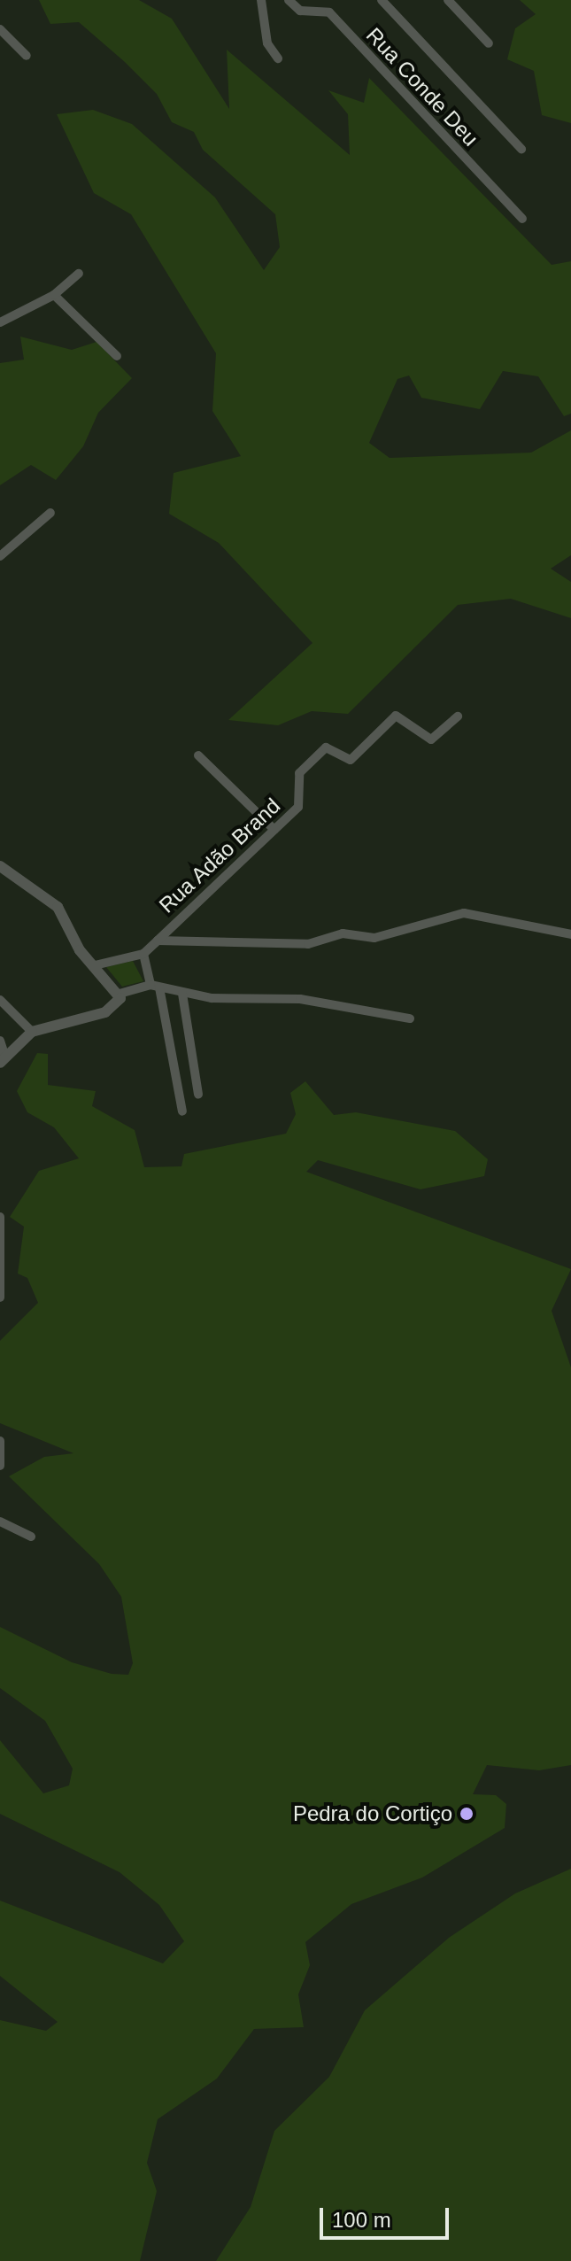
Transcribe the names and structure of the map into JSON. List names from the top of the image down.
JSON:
{
  "streets": {
    "street": ["Rua Conde Deu", "Rua Adão Brand"]
  },
  "places": ["Pedra do Cortiço"],
  "scale_bar": "100 m"
}
